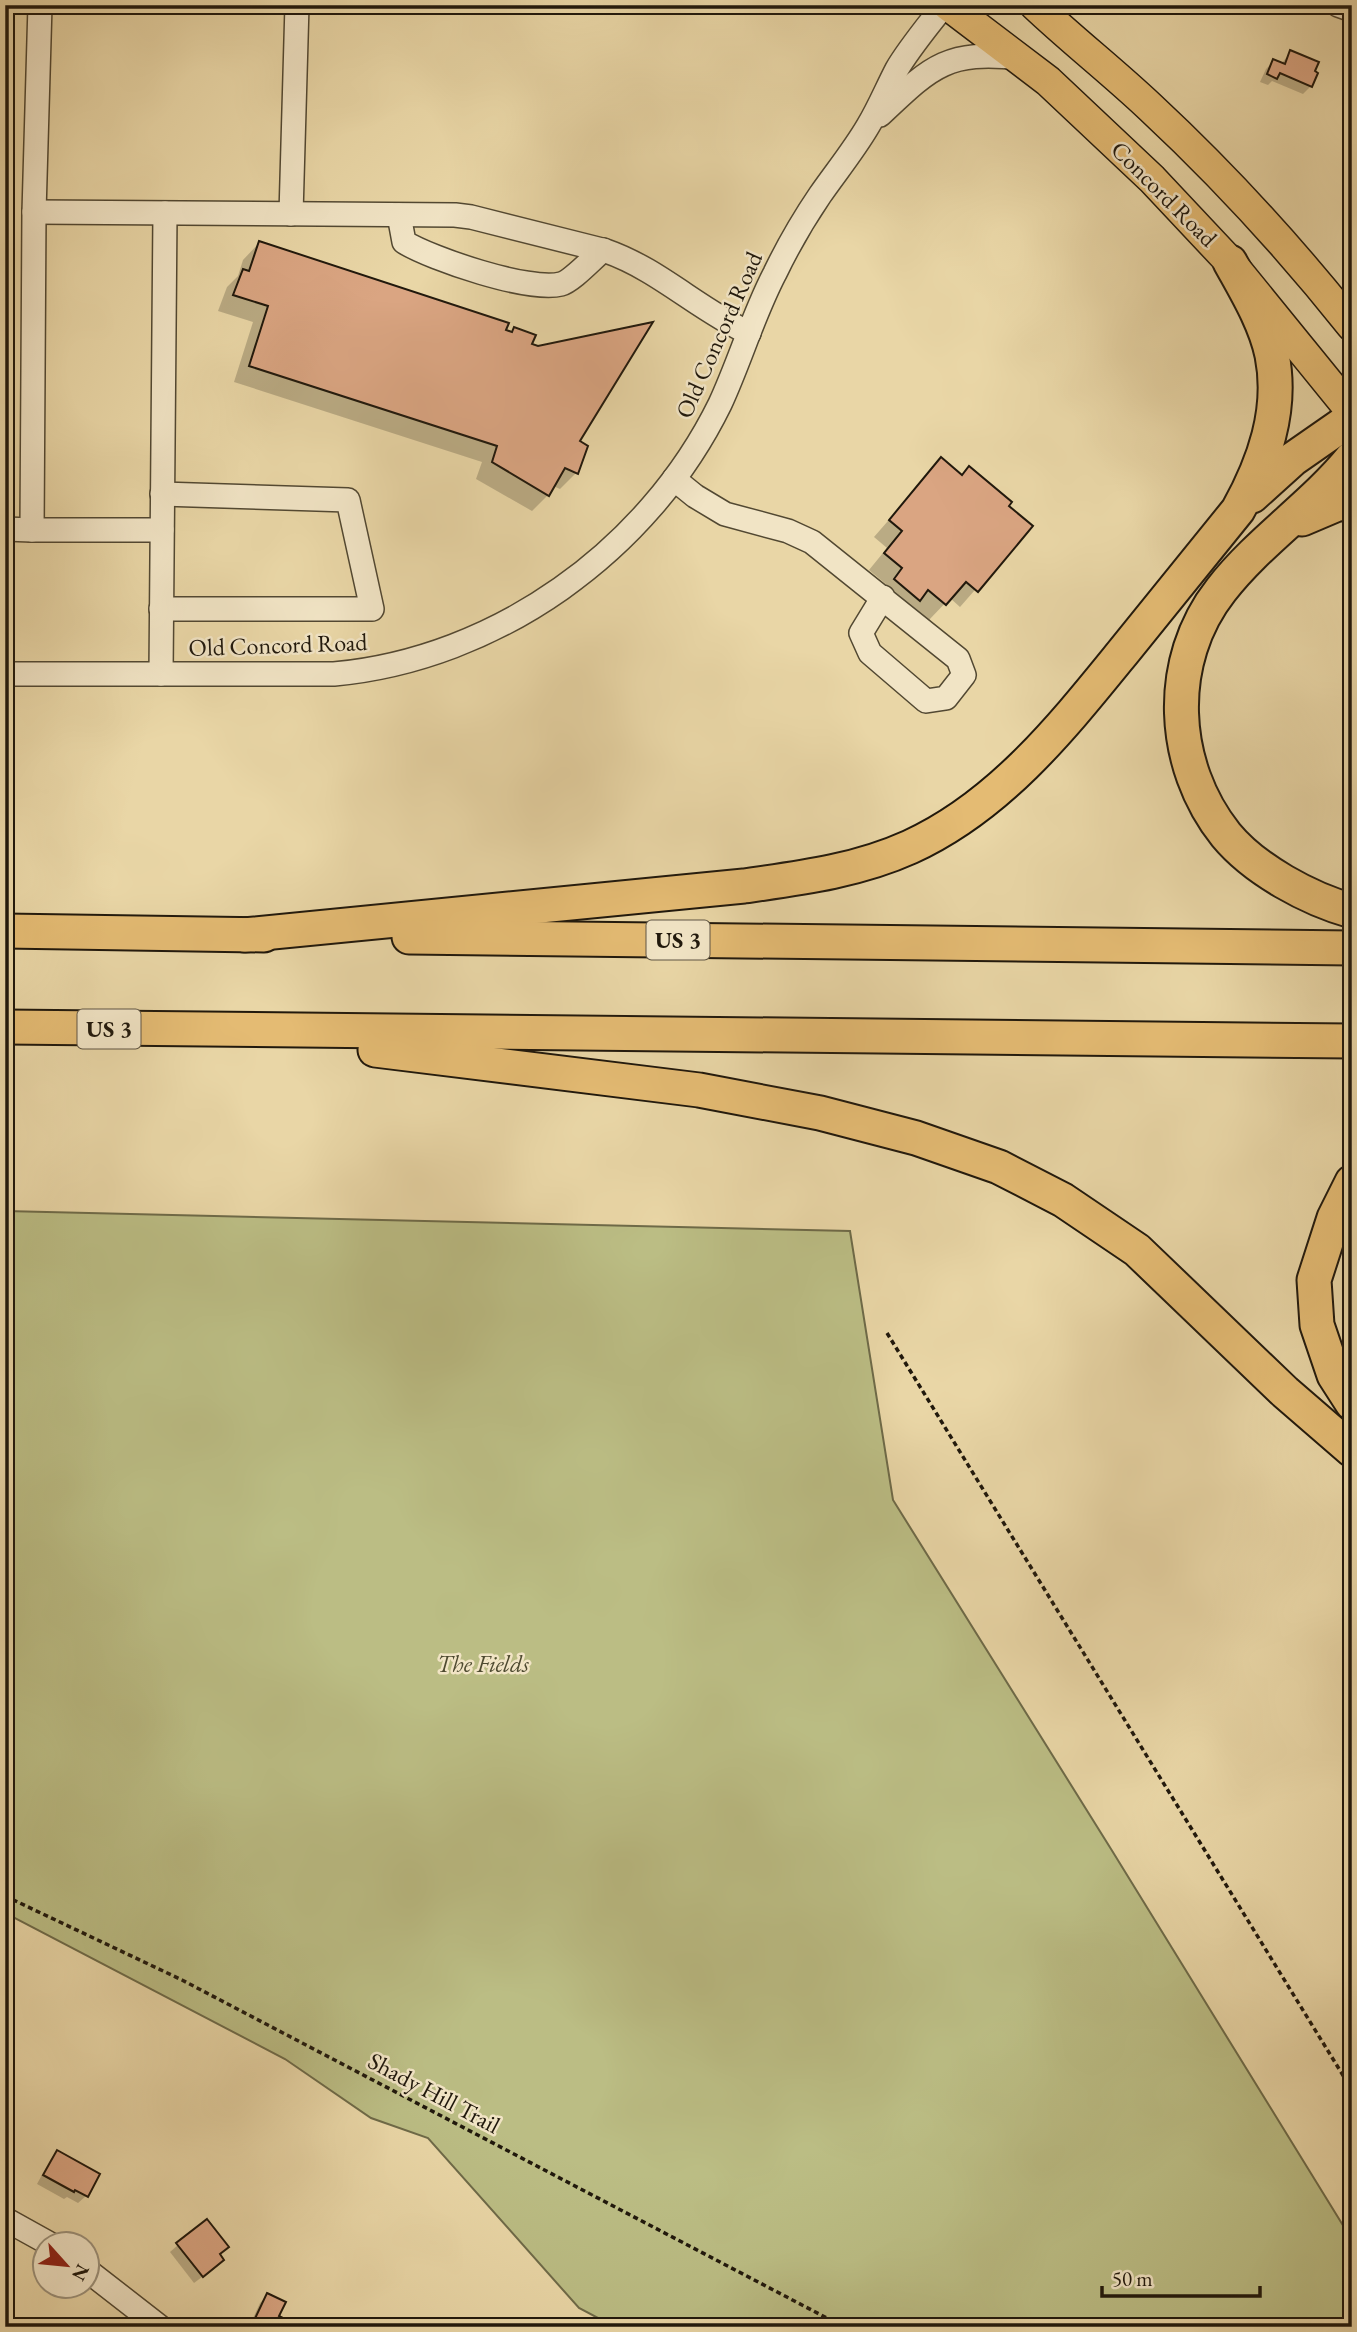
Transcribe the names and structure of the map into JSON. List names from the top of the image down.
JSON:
{
  "streets": {
    "highway": ["US 3"],
    "main road": ["Concord Road"],
    "street": ["Old Concord Road"],
    "path": ["Shady Hill Trail"]
  },
  "crossings": [
    ["Concord Road", "Old Concord Road"]
  ],
  "parks": ["The Fields"],
  "scale_bar": "50 m",
  "north": "bottom right"
}
